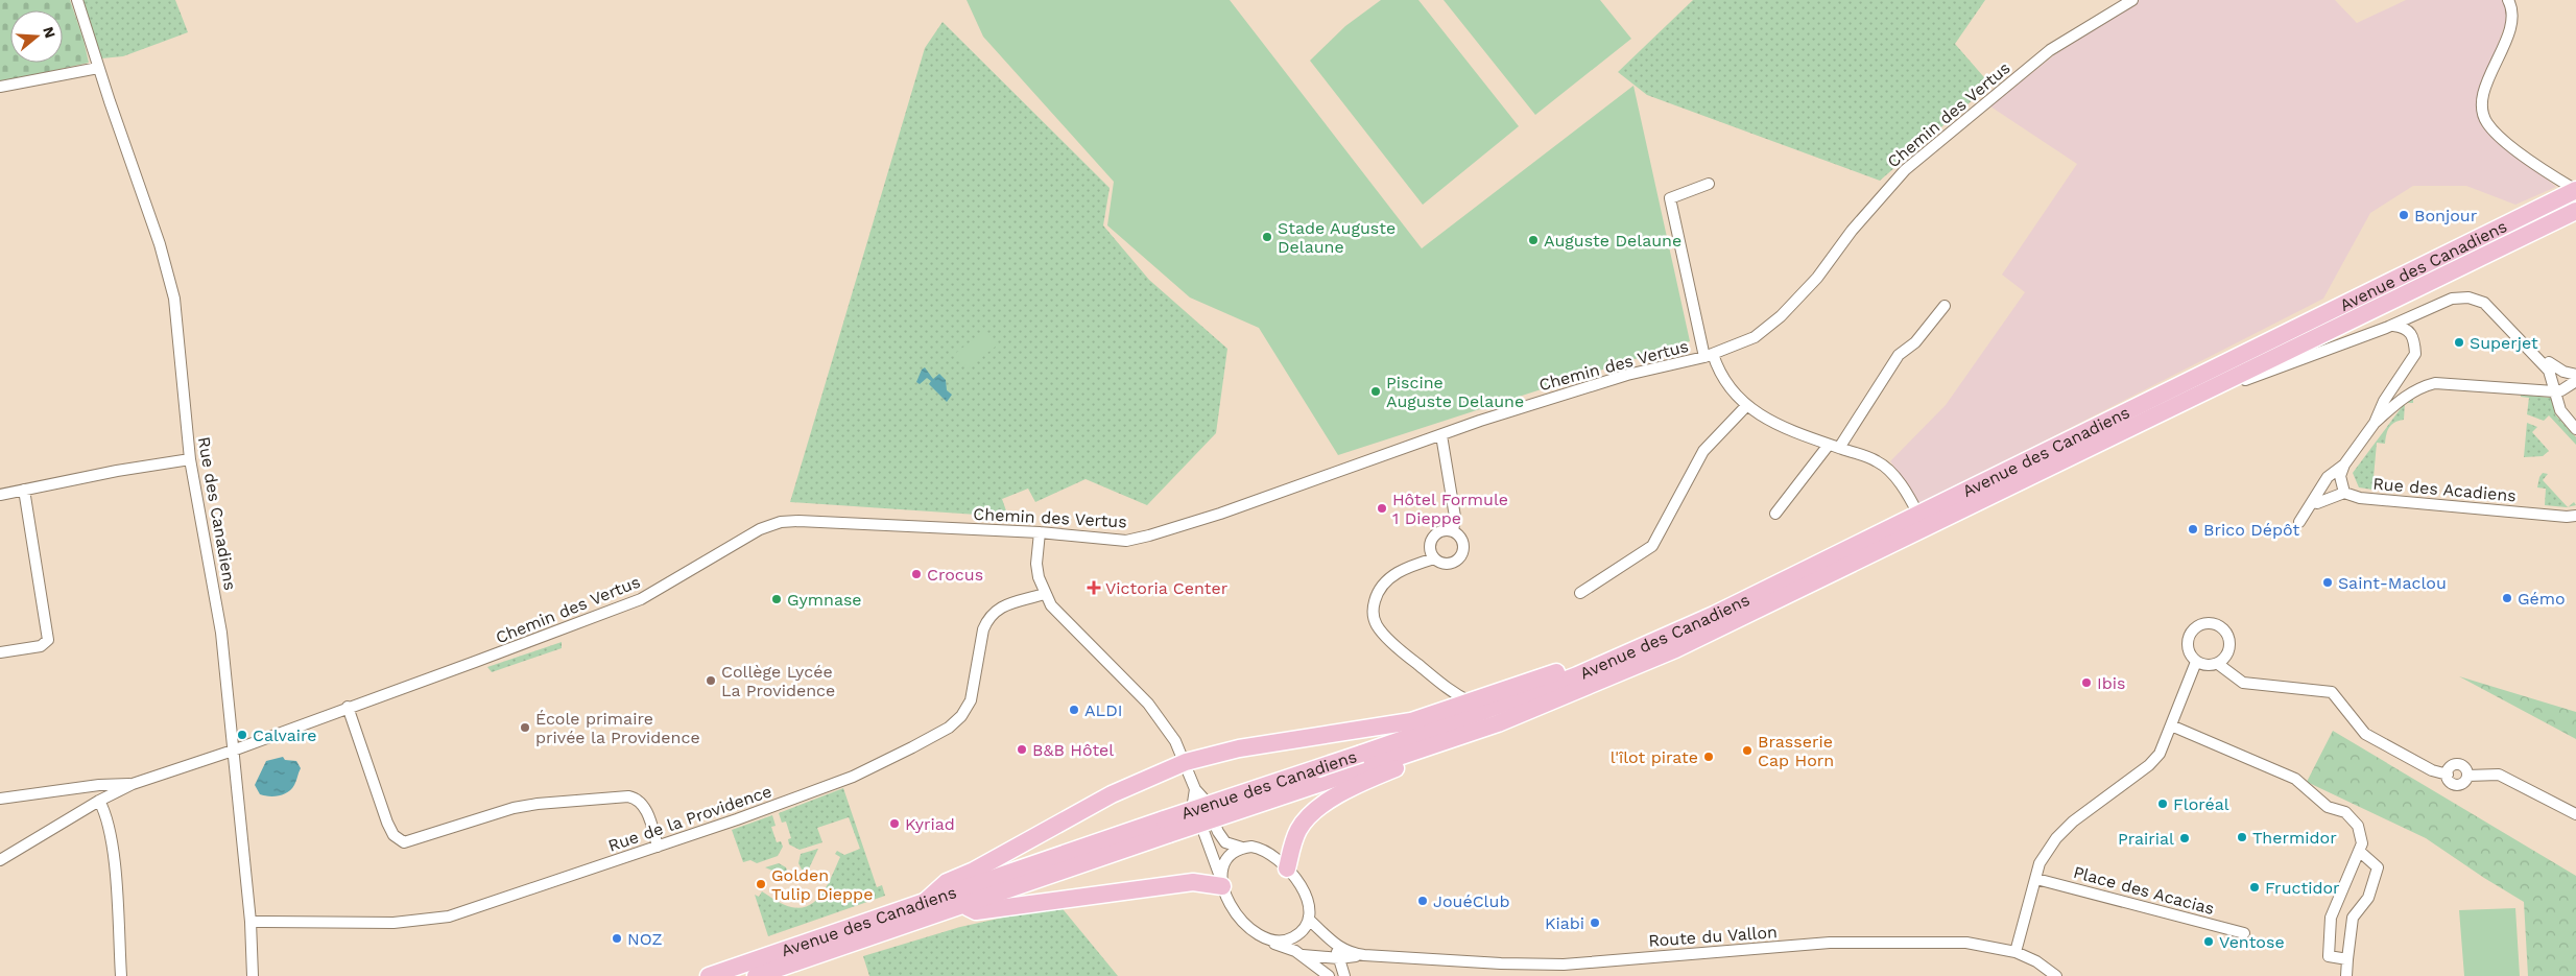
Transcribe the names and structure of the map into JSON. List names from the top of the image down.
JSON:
{
  "streets": {
    "main road": ["Avenue des Canadiens"],
    "street": [
      "Chemin des Vertus",
      "Rue des Acadiens",
      "Rue des Canadiens",
      "Rue de la Providence",
      "Place des Acacias",
      "Route du Vallon"
    ]
  },
  "crossings": [
    ["Chemin des Vertus", "Rue des Canadiens"],
    ["Rue des Canadiens", "Rue de la Providence"]
  ],
  "places": {
    "other": [
      "Bonjour",
      "Stade Auguste Delaune",
      "Auguste Delaune",
      "Superjet",
      "Piscine Auguste Delaune",
      "Hôtel Formule 1 Dieppe",
      "Brico Dépôt",
      "Crocus",
      "Saint-Maclou",
      "Gémo",
      "Gymnase",
      "Collège Lycée La Providence",
      "Ibis",
      "ALDI",
      "École primaire privée la Providence",
      "Calvaire",
      "B&B Hôtel",
      "Brasserie Cap Horn",
      "l'îlot pirate",
      "Floréal",
      "Kyriad",
      "Thermidor",
      "Prairial",
      "Golden Tulip Dieppe",
      "Fructidor",
      "JouéClub",
      "Kiabi",
      "NOZ",
      "Ventose"
    ],
    "health": ["Victoria Center"]
  },
  "north": "right"
}
